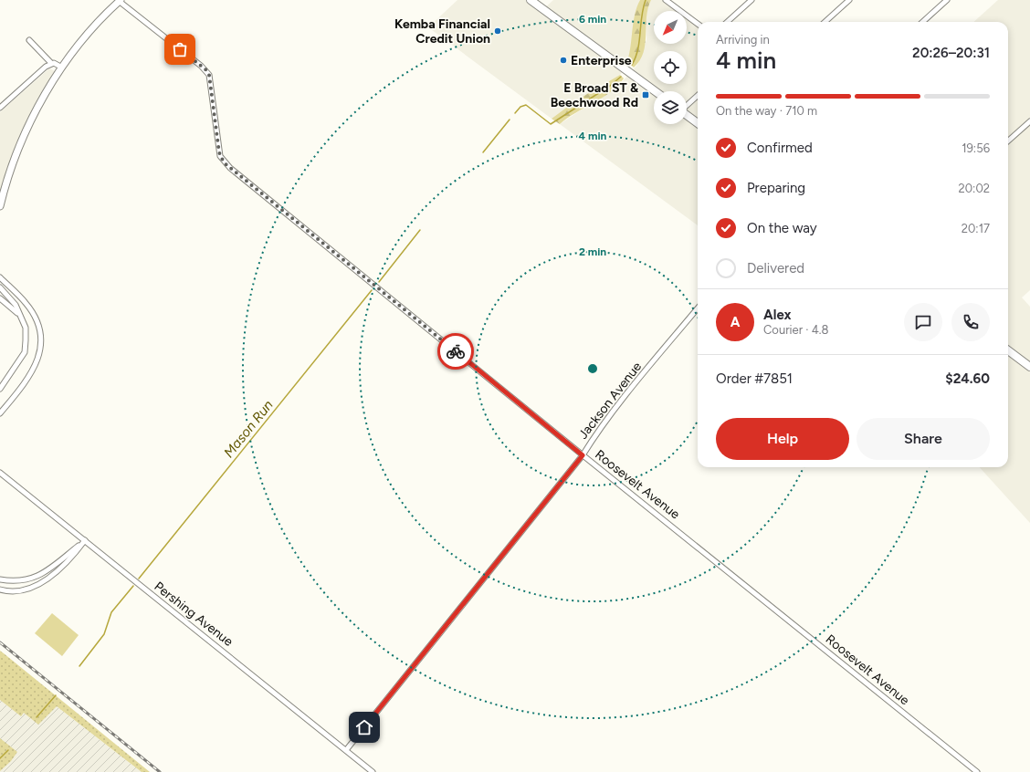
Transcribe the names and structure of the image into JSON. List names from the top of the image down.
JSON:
{
  "streets": {
    "street": ["Jackson Avenue", "Roosevelt Avenue", "Pershing Avenue"]
  },
  "crossings": [
    ["Jackson Avenue", "Roosevelt Avenue"],
    ["Jackson Avenue", "Pershing Avenue"]
  ],
  "water": ["Mason Run"],
  "places": {
    "other": ["Kemba Financial Credit Union", "Enterprise"],
    "transit": ["E Broad ST & Beechwood Rd"]
  },
  "north": "bottom left",
  "page": {
    "heading": ["4 min", "Arriving in", "20:26–20:31"],
    "panel": [
      "Alex",
      "Courier · 4.8",
      "Order #7851",
      "$24.60"
    ],
    "bar": "On the way · 710 m",
    "list": [
      ["Confirmed", "19:56"],
      ["Preparing", "20:02"],
      ["On the way", "20:17"],
      "Delivered"
    ],
    "round": "A",
    "buttons": ["Help", "Share"]
  },
  "rings": ["6 min", "4 min", "2 min"]
}
